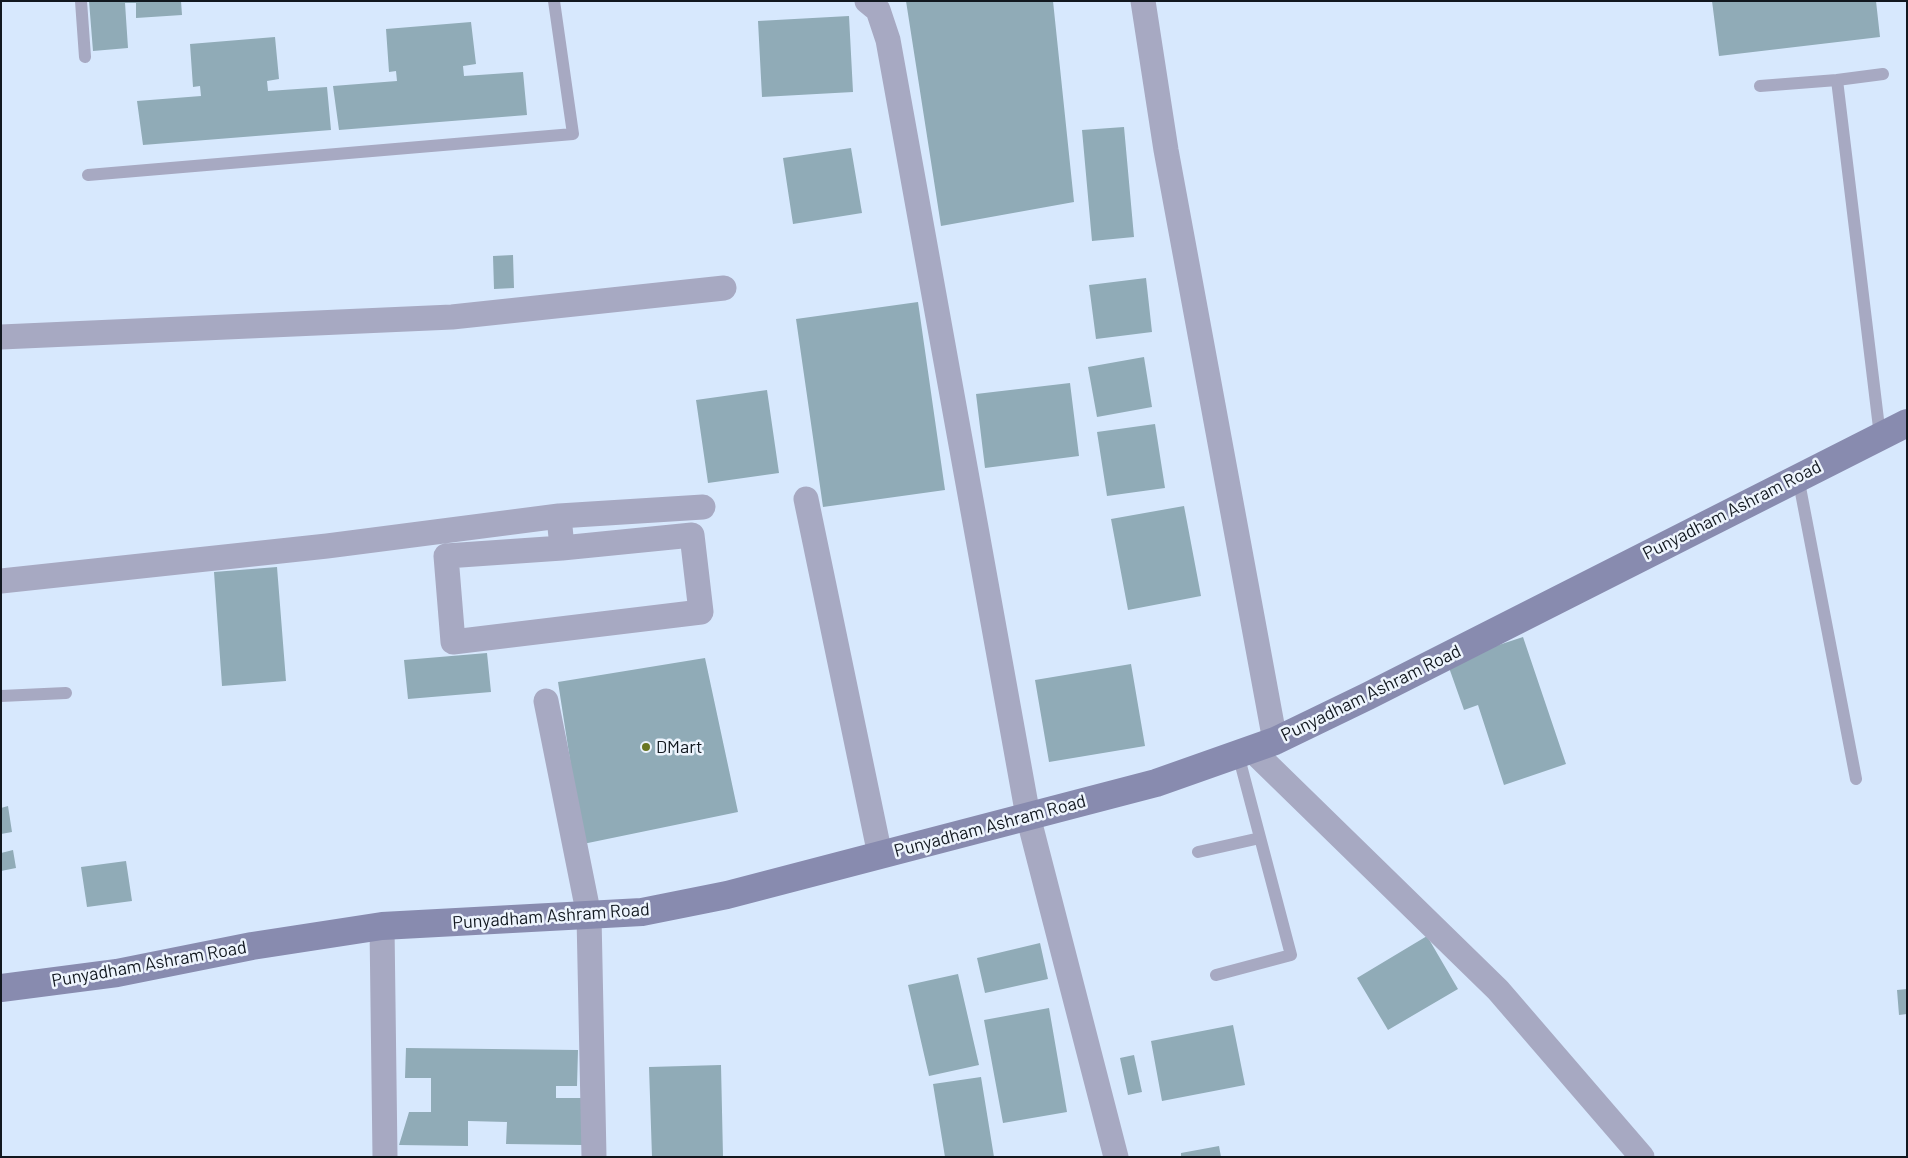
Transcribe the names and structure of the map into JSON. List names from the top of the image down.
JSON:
{
  "streets": {
    "street": ["Punyadham Ashram Road"]
  },
  "places": ["DMart"]
}
